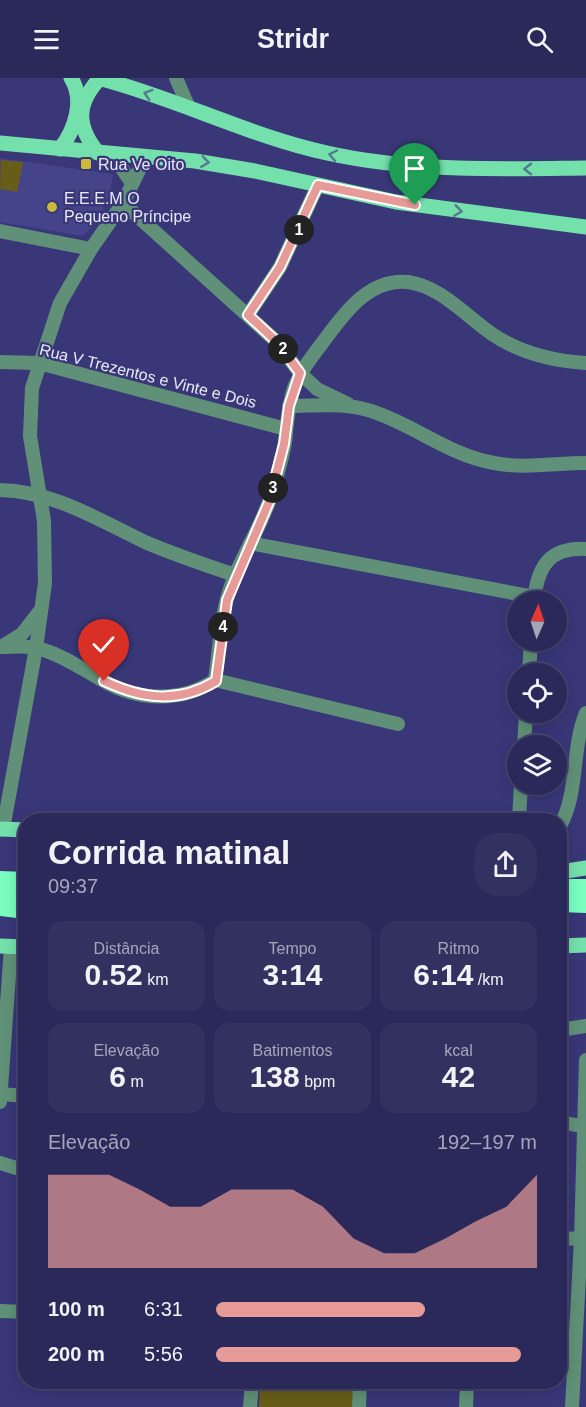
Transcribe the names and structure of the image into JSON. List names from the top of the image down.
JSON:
{
  "streets": {
    "street": ["Rua V Trezentos e Vinte e Dois"]
  },
  "places": {
    "transit": ["Rua Ve Oito"],
    "other": ["E.E.E.M O Pequeno Príncipe"]
  },
  "north": "top",
  "page": {
    "header": "Stridr",
    "pins": [
      "1",
      "2",
      "3",
      "4"
    ],
    "heading": ["Corrida matinal", "09:37"],
    "stats": [
      ["Distância", "0.52 km"],
      ["Tempo", "3:14"],
      ["Ritmo", "6:14 /km"],
      ["Elevação", "6 m"],
      ["Batimentos", "138 bpm"],
      ["kcal", "42"]
    ],
    "chart": ["Elevação", "192–197 m"],
    "list": [
      {
        "name": "100 m",
        "note": "6:31"
      },
      {
        "name": "200 m",
        "note": "5:56"
      }
    ]
  }
}
